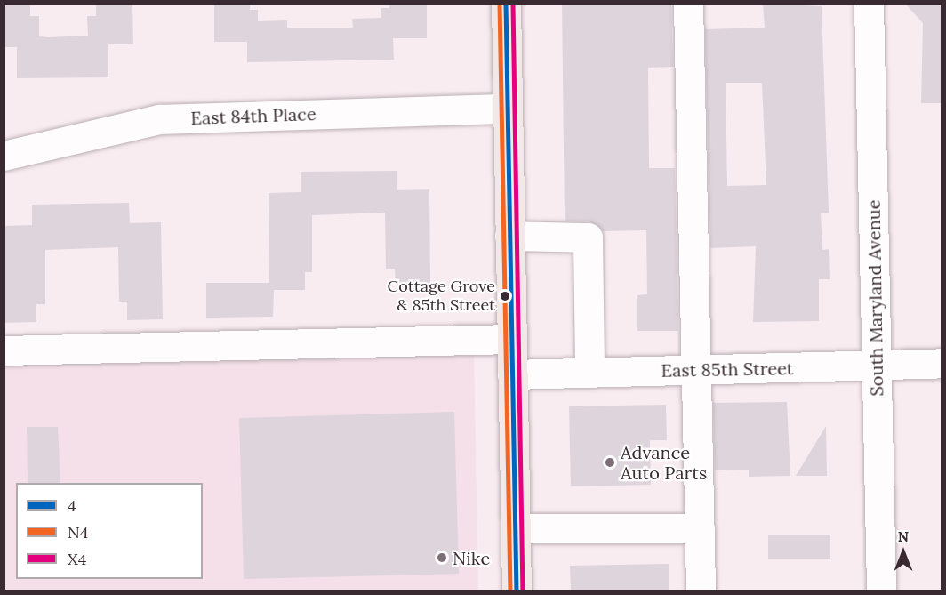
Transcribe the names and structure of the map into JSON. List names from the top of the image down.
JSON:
{
  "streets": {
    "street": ["East 84th Place", "South Maryland Avenue", "East 85th Street"]
  },
  "crossings": [
    ["South Maryland Avenue", "East 85th Street"]
  ],
  "places": ["Cottage Grove & 85th Street", "Advance Auto Parts", "Nike"],
  "lines": ["transit line 4", "transit line N4", "transit line X4"],
  "legend": ["4", "N4", "X4"],
  "north": "top"
}
